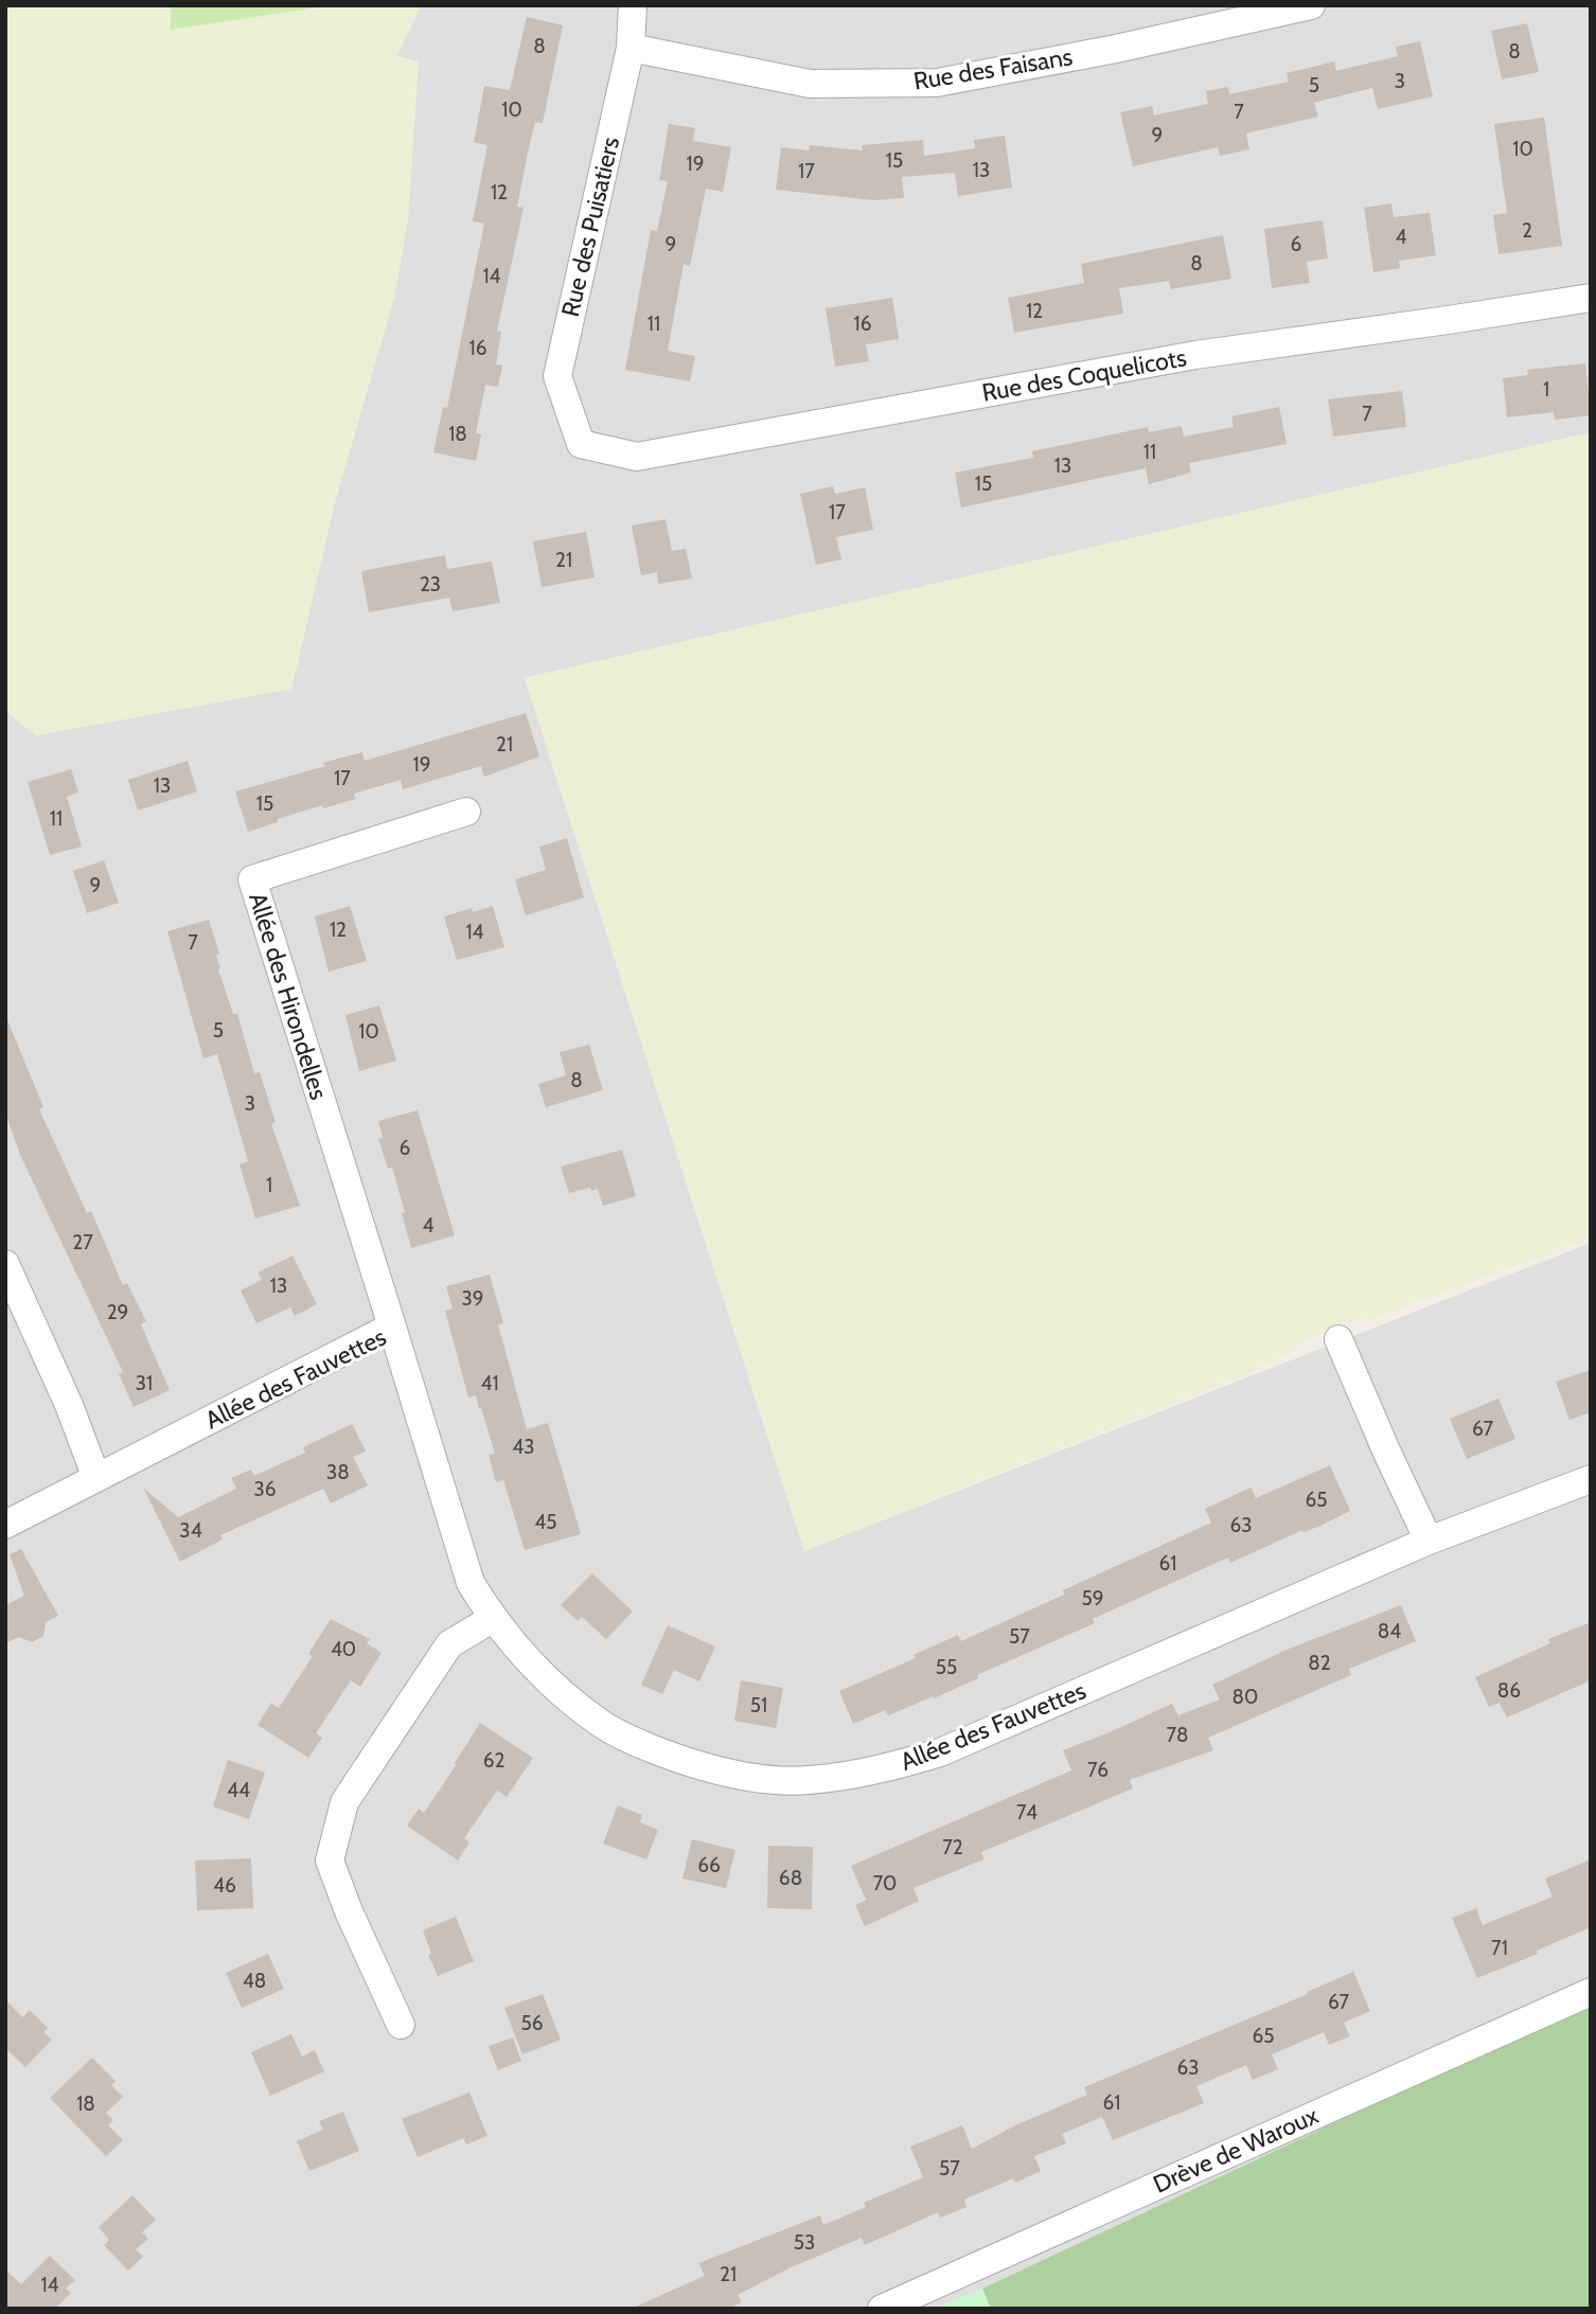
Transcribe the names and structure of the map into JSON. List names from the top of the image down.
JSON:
{
  "streets": {
    "street": [
      "Rue des Faisans",
      "Rue des Puisatiers",
      "Rue des Coquelicots",
      "Allée des Hirondelles",
      "Allée des Fauvettes",
      "Drève de Waroux"
    ]
  },
  "crossings": [
    ["Rue des Faisans", "Rue des Puisatiers"],
    ["Rue des Puisatiers", "Rue des Coquelicots"],
    ["Allée des Hirondelles", "Allée des Fauvettes"]
  ],
  "house_numbers": [
    "8",
    "8",
    "3",
    "5",
    "10",
    "7",
    "9",
    "10",
    "15",
    "19",
    "13",
    "17",
    "12",
    "2",
    "4",
    "9",
    "6",
    "8",
    "14",
    "12",
    "11",
    "16",
    "16",
    "1",
    "7",
    "18",
    "11",
    "13",
    "15",
    "17",
    "21",
    "23",
    "21",
    "19",
    "17",
    "13",
    "15",
    "11",
    "9",
    "12",
    "14",
    "7",
    "5",
    "10",
    "8",
    "3",
    "6",
    "1",
    "4",
    "27",
    "13",
    "39",
    "29",
    "31",
    "41",
    "67",
    "43",
    "38",
    "36",
    "65",
    "45",
    "63",
    "34",
    "61",
    "59",
    "84",
    "57",
    "40",
    "82",
    "55",
    "86",
    "80",
    "51",
    "78",
    "62",
    "76",
    "44",
    "74",
    "72",
    "66",
    "68",
    "70",
    "46",
    "71",
    "48",
    "67",
    "56",
    "65",
    "63",
    "61",
    "18",
    "57",
    "53",
    "21",
    "14"
  ]
}
